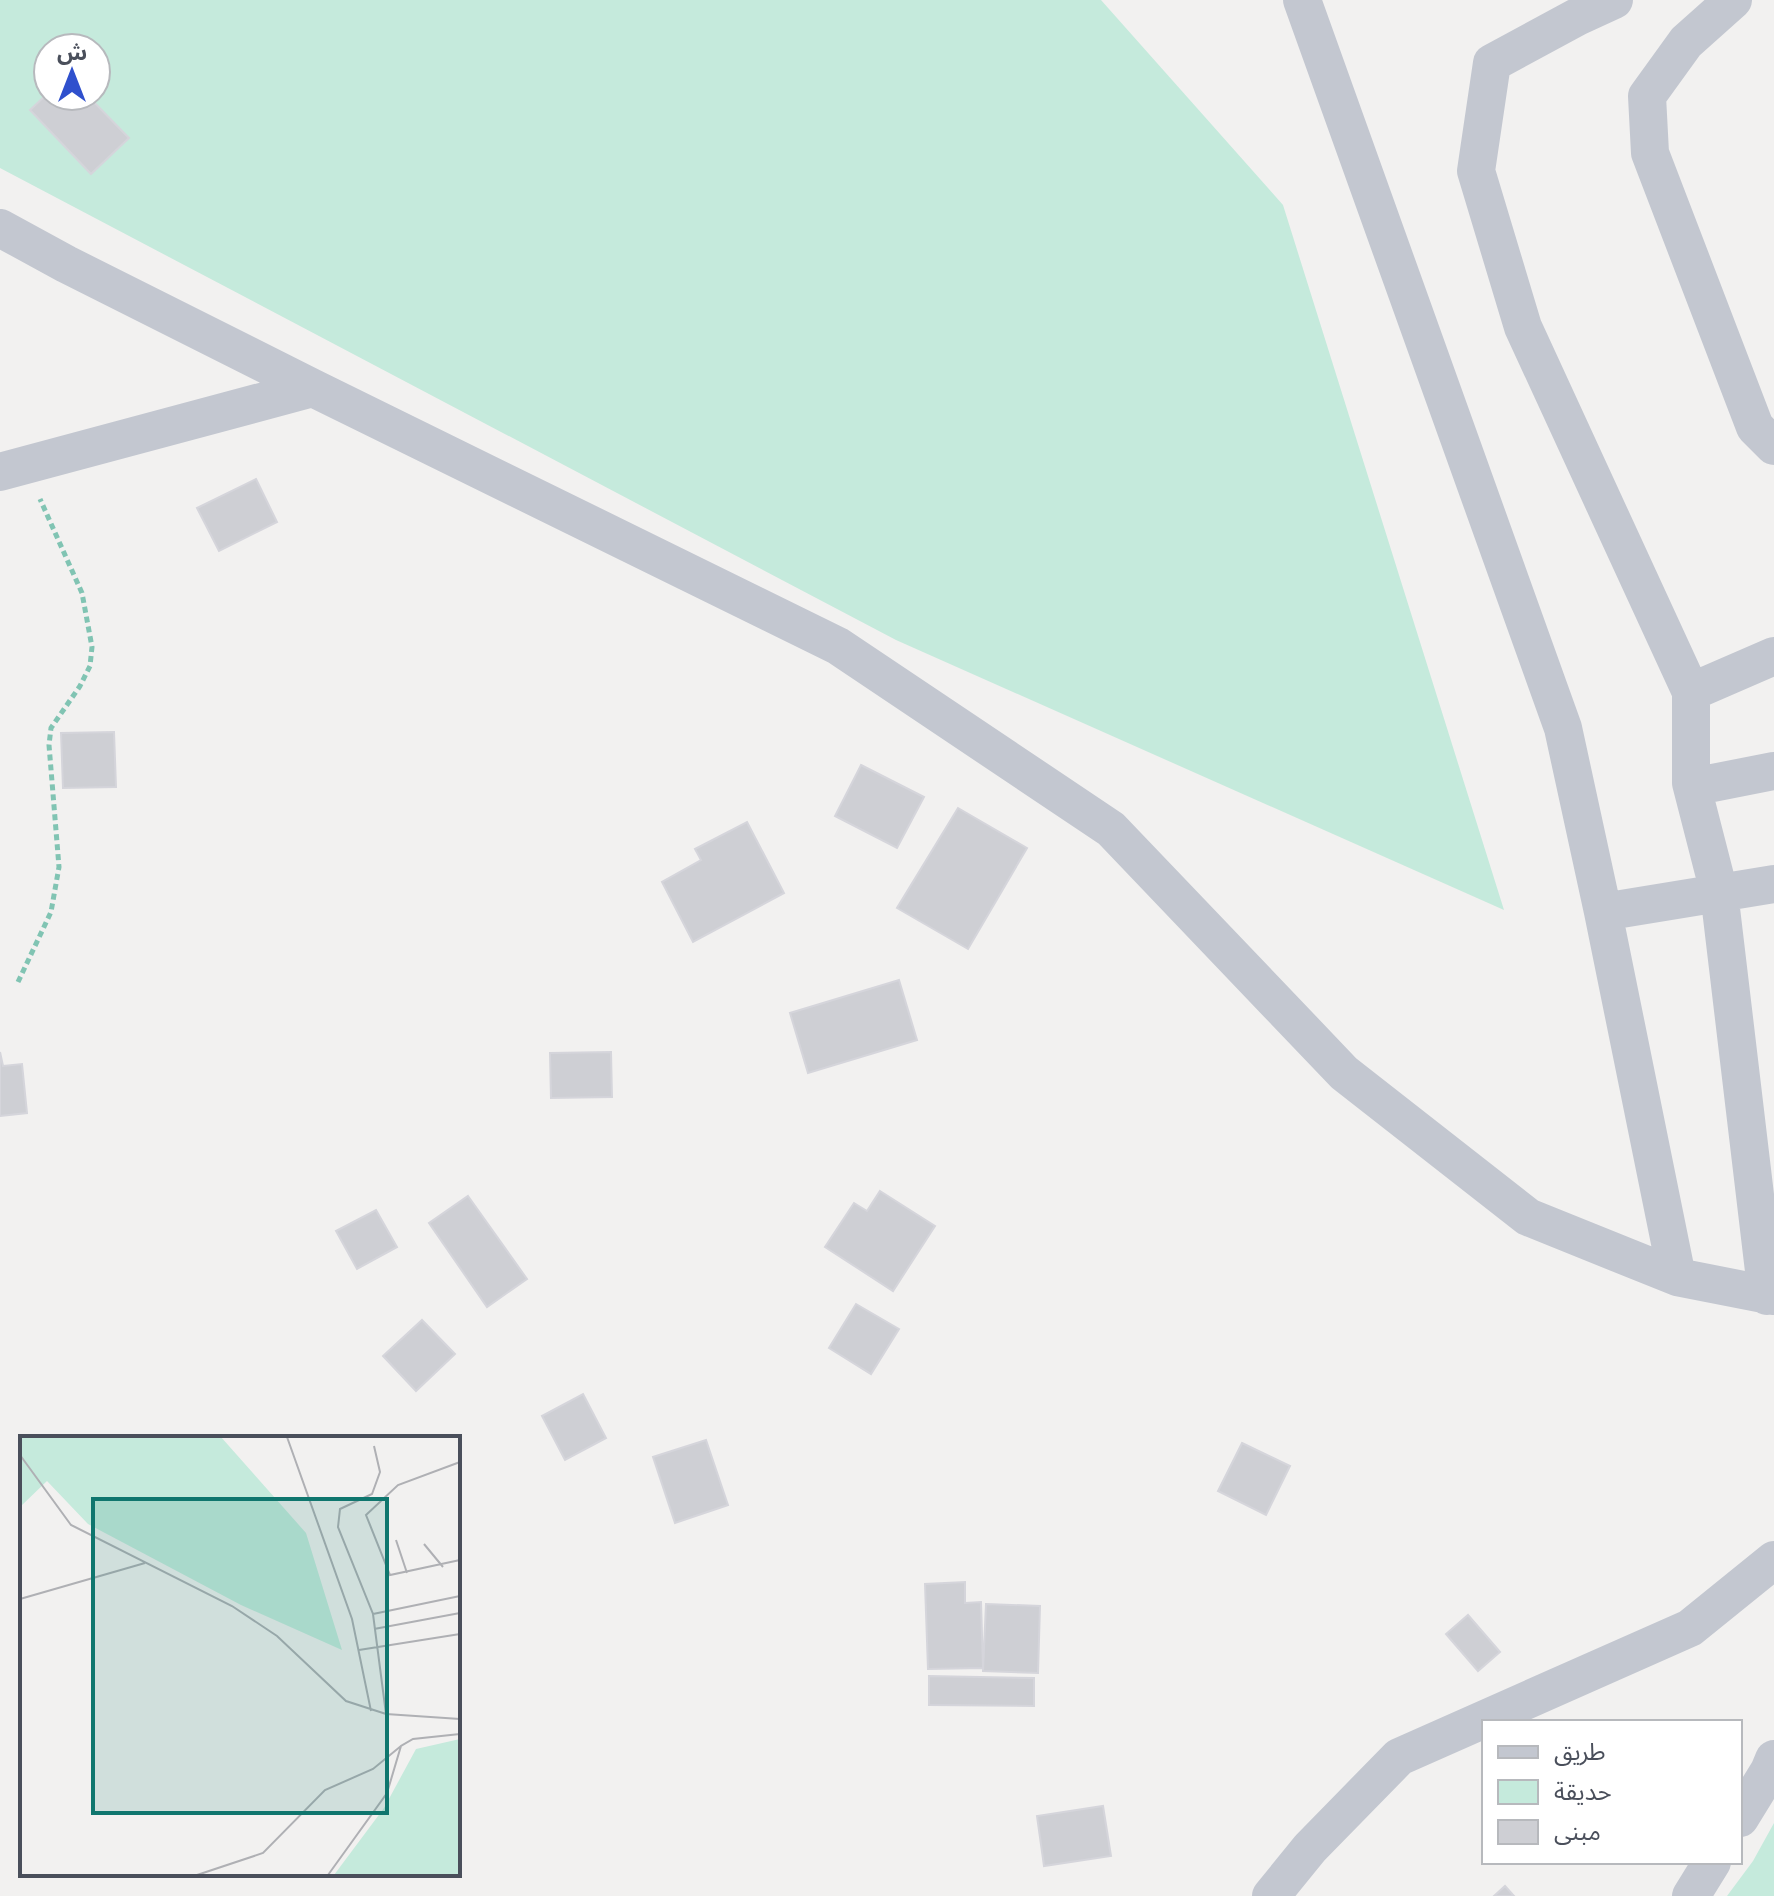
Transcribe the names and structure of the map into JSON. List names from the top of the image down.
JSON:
{
  "legend": ["طريق", "حديقة", "مبنى"],
  "north": "top"
}
